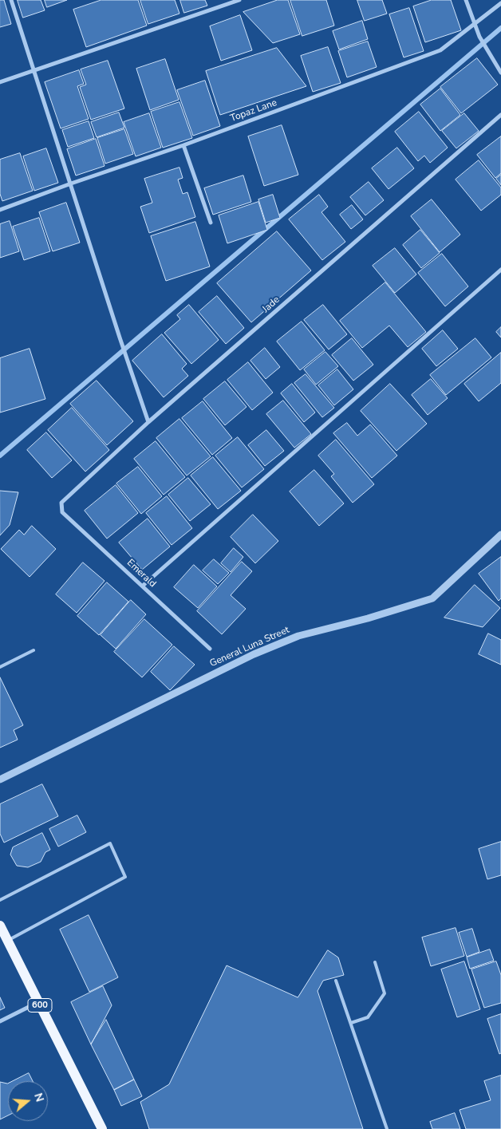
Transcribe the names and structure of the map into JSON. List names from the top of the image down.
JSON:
{
  "streets": {
    "main road": ["600"],
    "street": [
      "Topaz Lane",
      "Jade",
      "Emerald",
      "General Luna Street"
    ]
  },
  "crossings": [
    ["Jade", "Emerald"]
  ],
  "north": "right"
}
